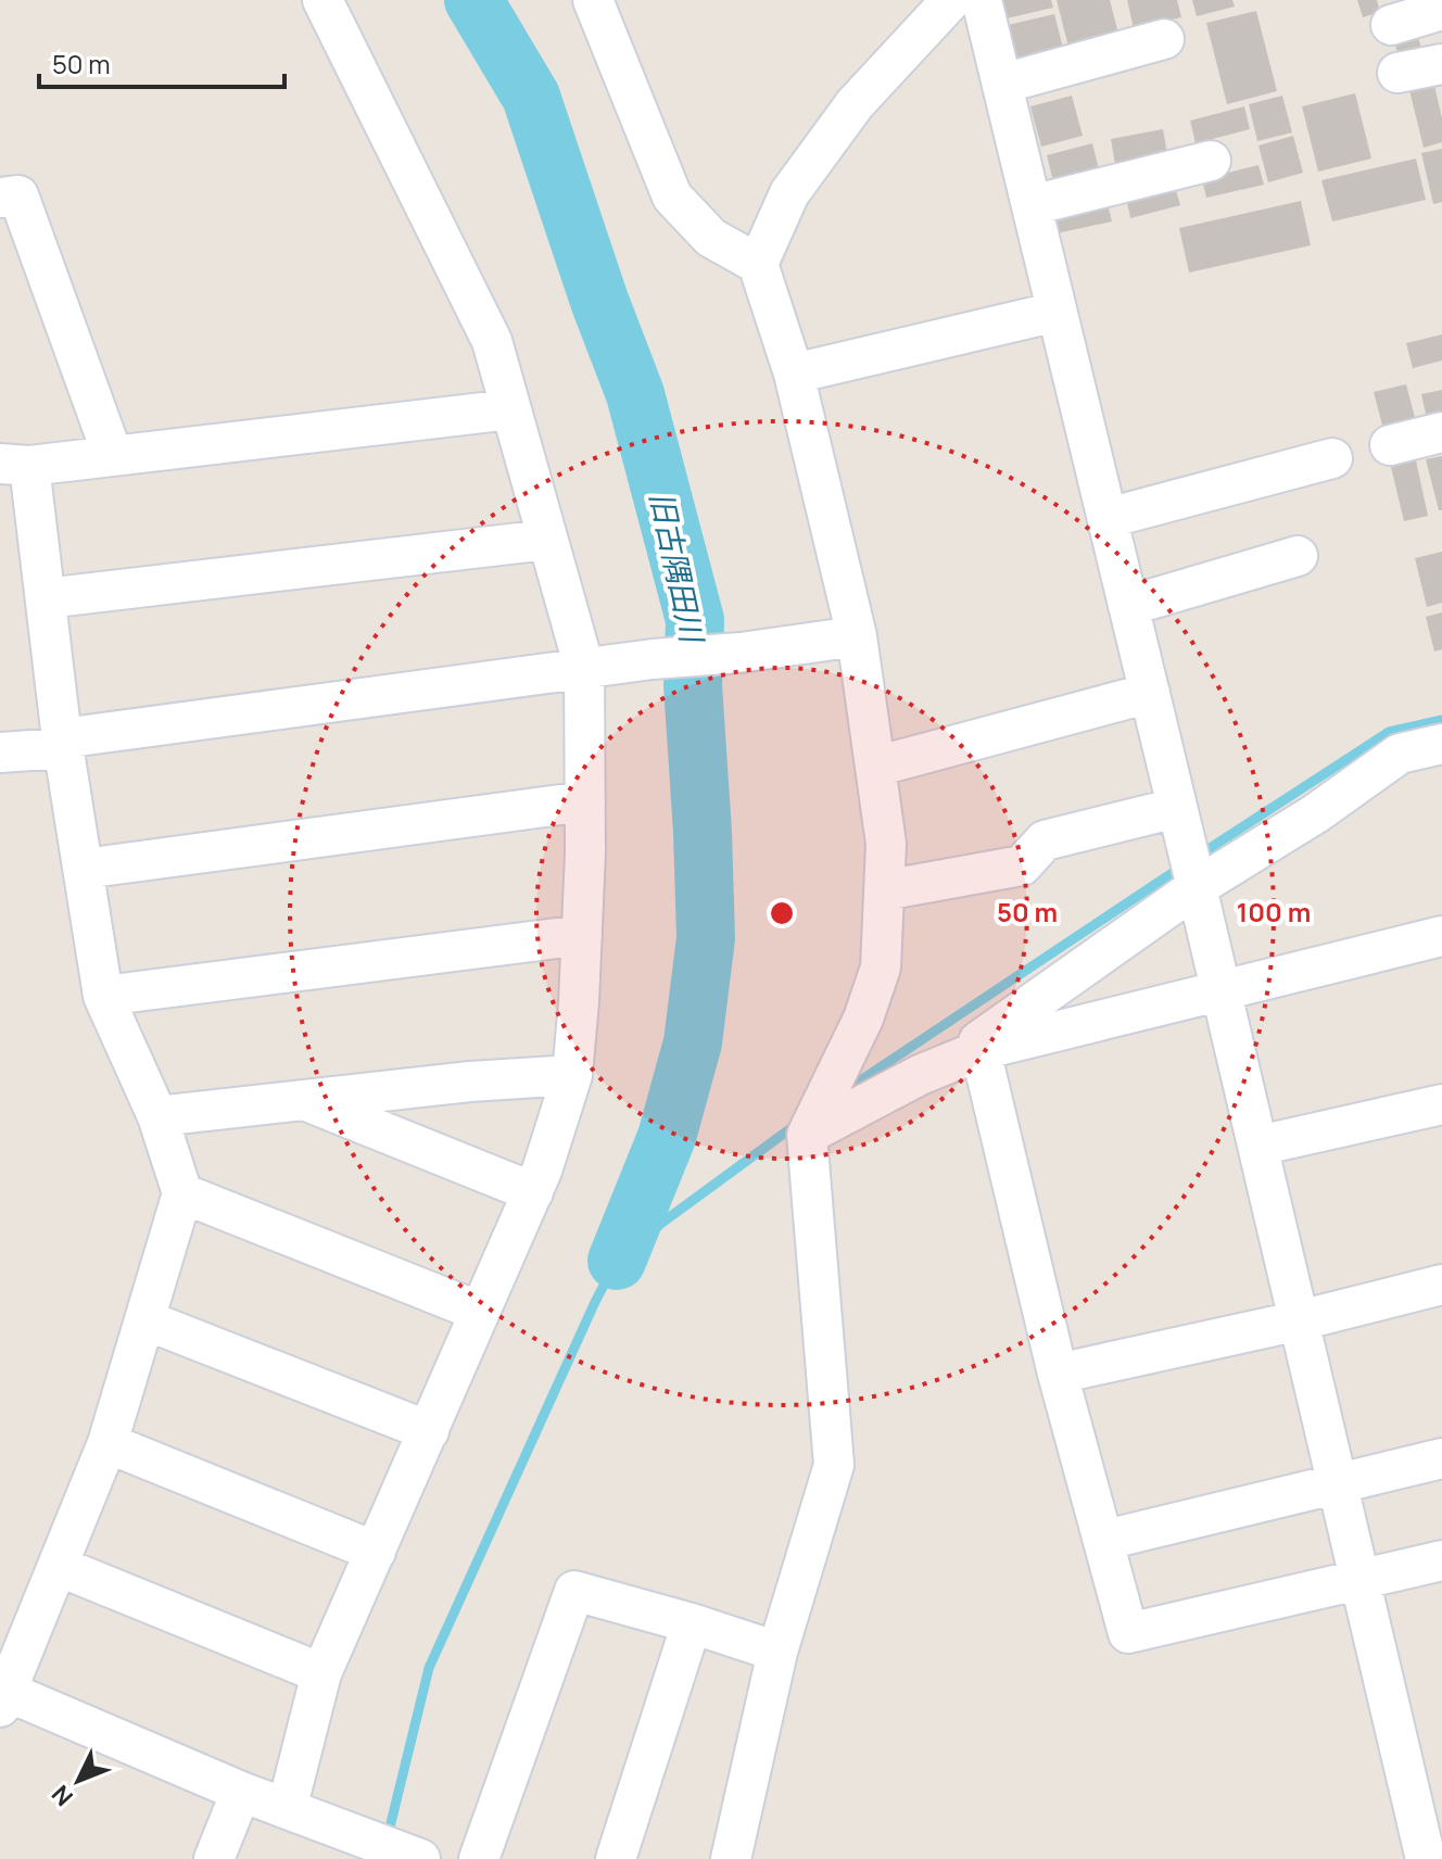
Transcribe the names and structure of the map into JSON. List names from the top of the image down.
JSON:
{
  "water": ["旧古隅田川"],
  "scale_bar": "50 m",
  "north": "bottom left",
  "rings": ["50 m", "100 m"]
}
